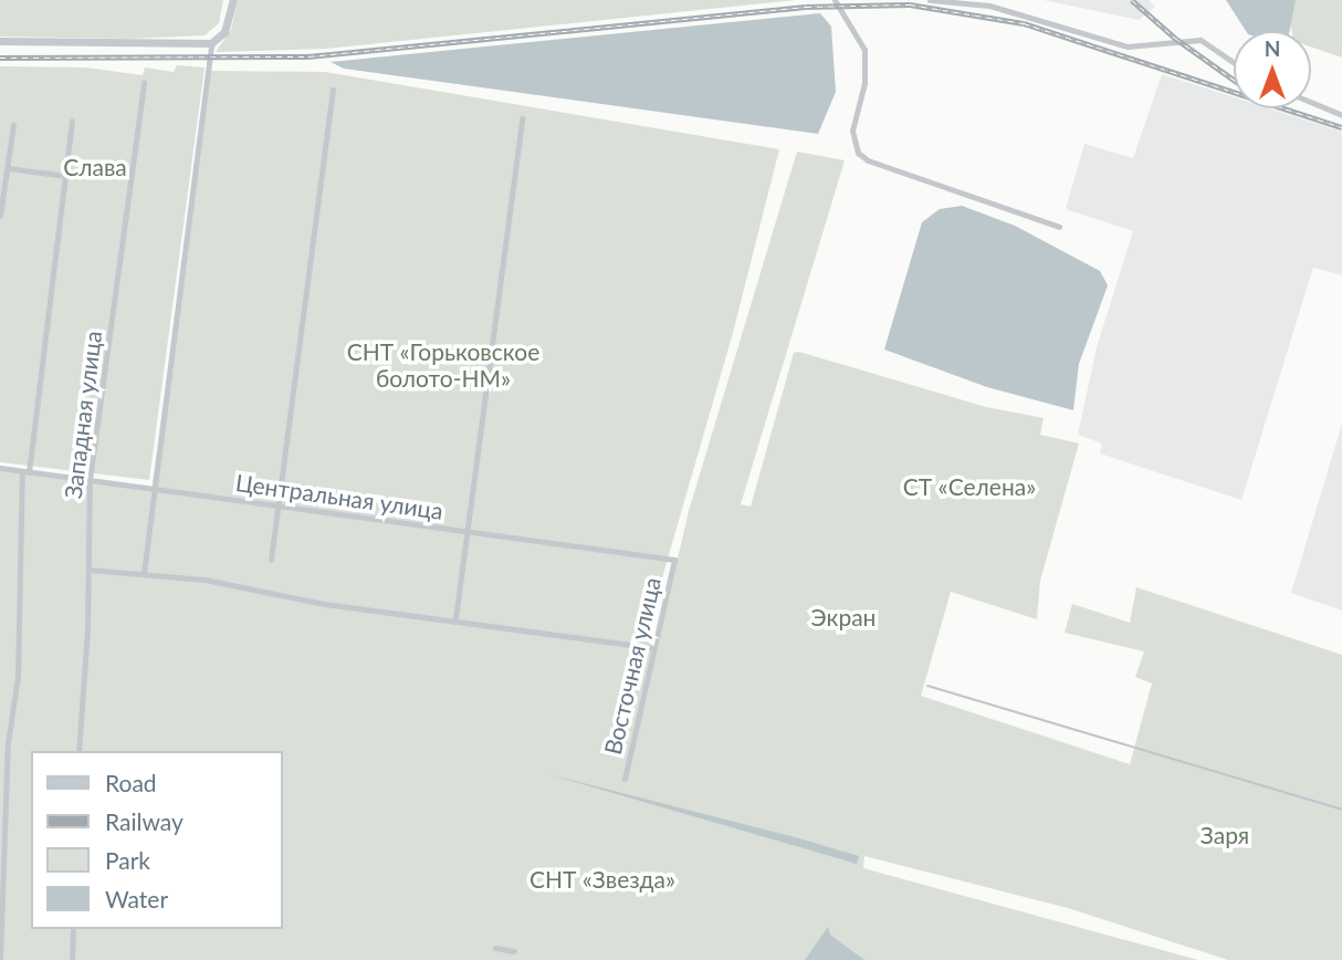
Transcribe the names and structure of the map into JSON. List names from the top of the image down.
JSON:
{
  "streets": {
    "street": ["Западная улица", "Центральная улица", "Восточная улица"]
  },
  "crossings": [
    ["Западная улица", "Центральная улица"],
    ["Центральная улица", "Восточная улица"]
  ],
  "parks": [
    "Слава",
    "СНТ «Горьковское болото-НМ»",
    "СТ «Селена»",
    "Экран",
    "Заря",
    "СНТ «Звезда»"
  ],
  "legend": [
    "Road",
    "Railway",
    "Park",
    "Water"
  ],
  "north": "top"
}
